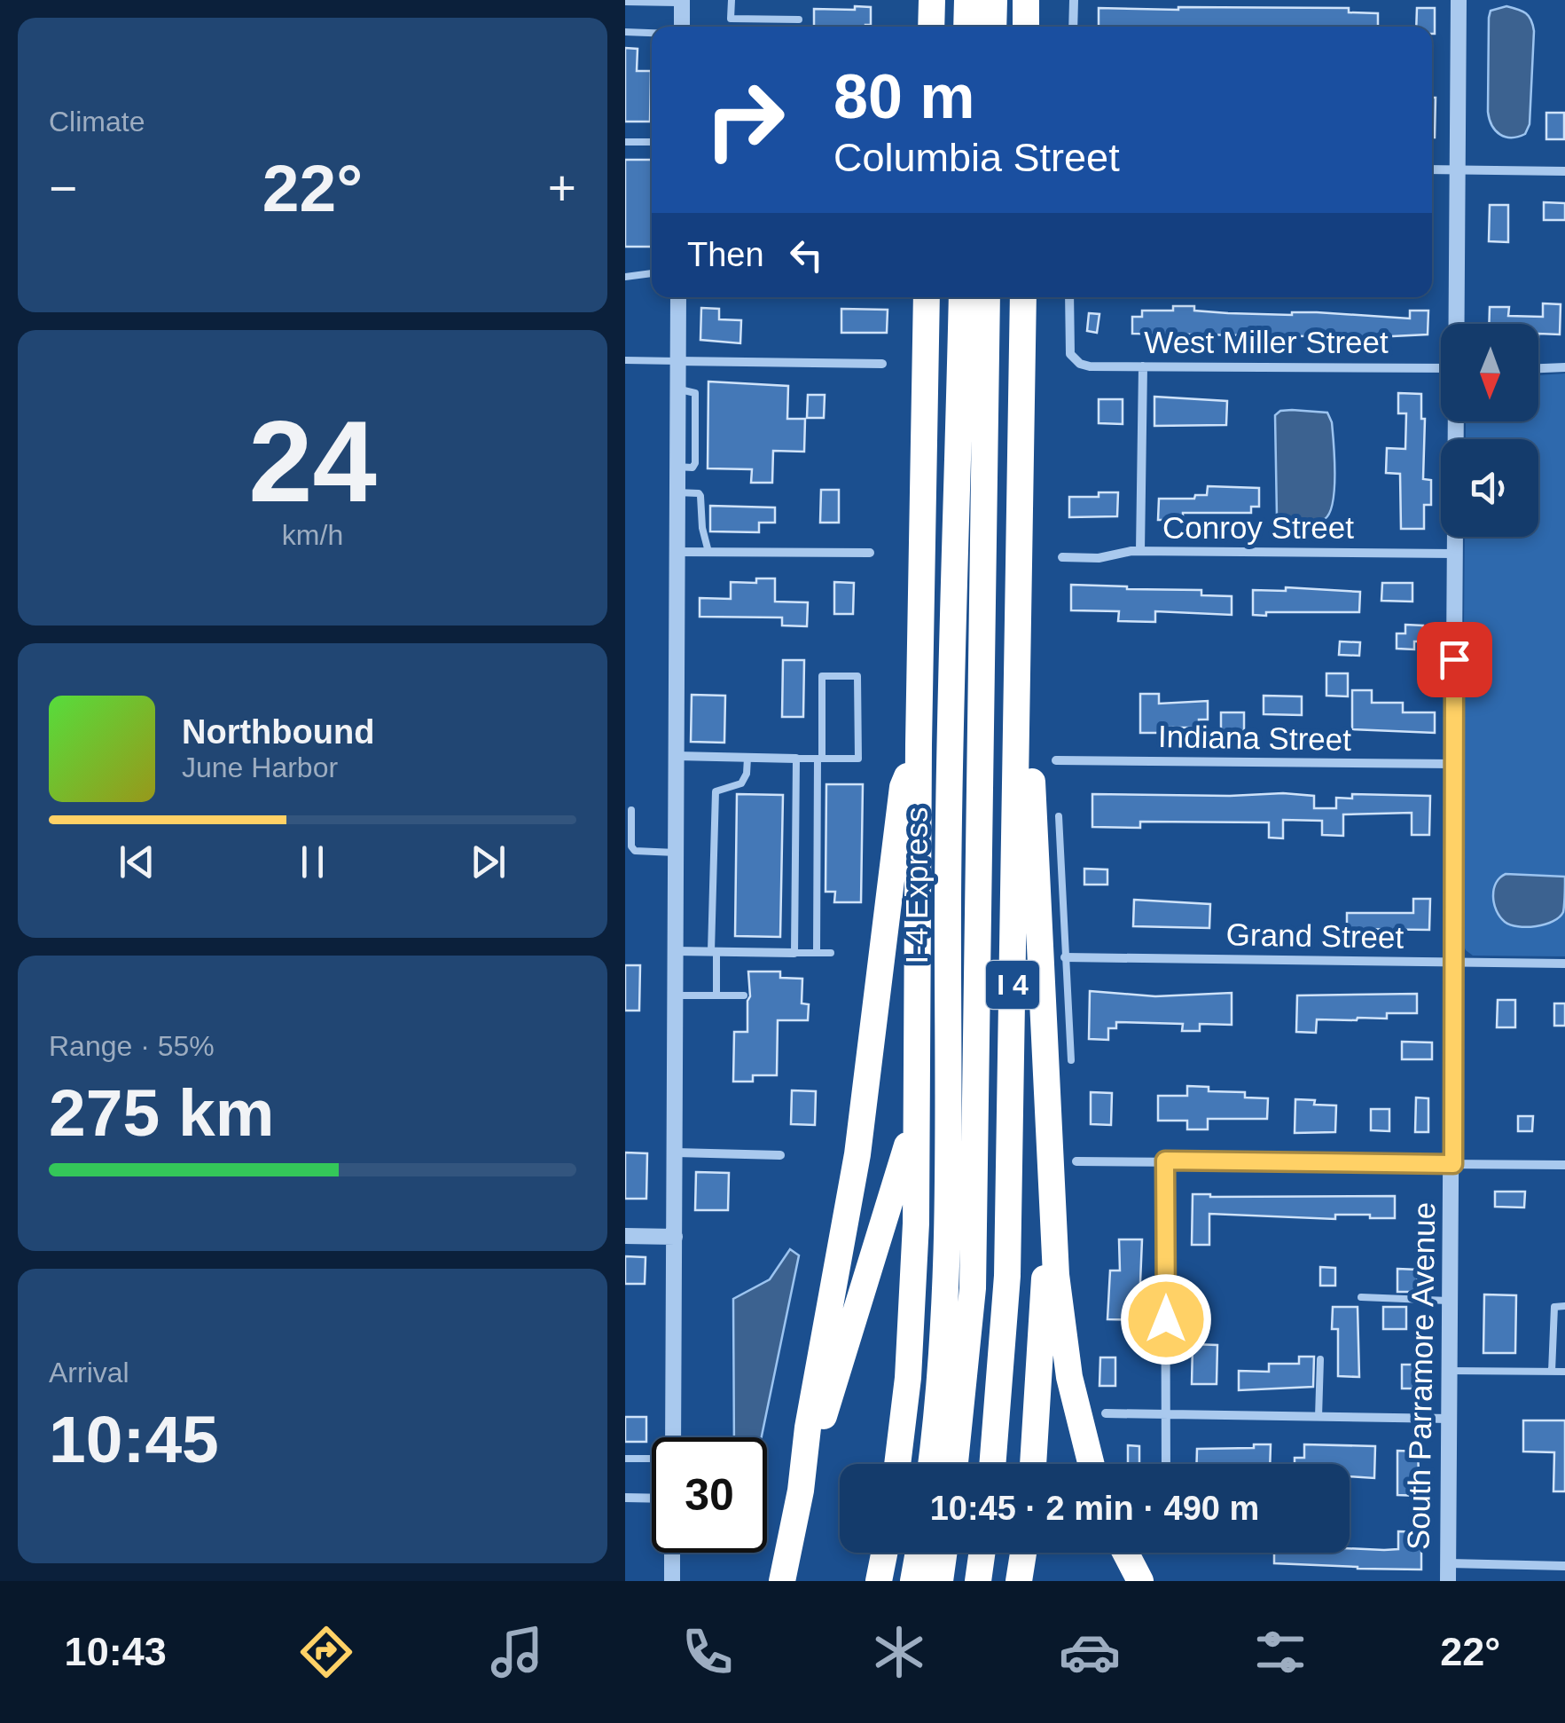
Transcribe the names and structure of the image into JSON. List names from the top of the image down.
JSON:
{
  "streets": {
    "highway": ["I-4 Express", "I 4"],
    "street": [
      "West Miller Street",
      "Conroy Street",
      "Indiana Street",
      "Grand Street",
      "South Parramore Avenue"
    ]
  },
  "crossings": [
    ["Conroy Street", "South Parramore Avenue"],
    ["Indiana Street", "South Parramore Avenue"],
    ["Grand Street", "South Parramore Avenue"]
  ],
  "north": "bottom",
  "page": {
    "tile": [
      "Climate",
      ["24", "km/h"],
      ["Range · 55%", "275 km"],
      ["Arrival", "10:45"]
    ],
    "turn": ["80 m", "Columbia Street"],
    "heat": ["−", "22°", "+"],
    "then": "Then",
    "song": ["Northbound", "June Harbor"],
    "limit": "30",
    "trip": "10:45 · 2 min · 490 m",
    "tabs": ["10:43", "22°"]
  }
}
